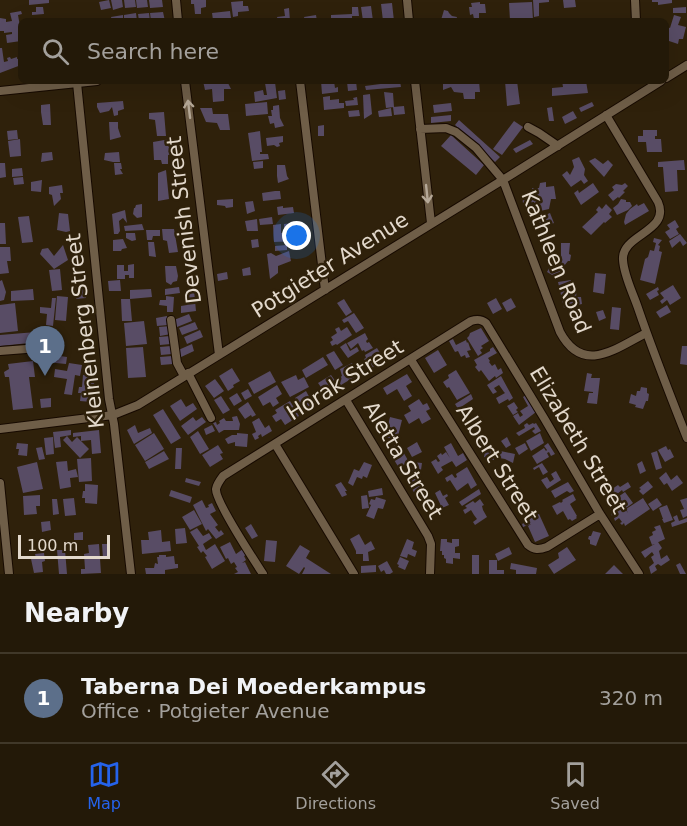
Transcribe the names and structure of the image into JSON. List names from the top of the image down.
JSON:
{
  "streets": {
    "street": [
      "Devenish Street",
      "Kathleen Road",
      "Potgieter Avenue",
      "Kleinenberg Street",
      "Horak Street",
      "Elizabeth Street",
      "Aletta Street",
      "Albert Street"
    ]
  },
  "crossings": [
    ["Devenish Street", "Potgieter Avenue"],
    ["Kathleen Road", "Potgieter Avenue"],
    ["Potgieter Avenue", "Kleinenberg Street"],
    ["Horak Street", "Elizabeth Street"],
    ["Horak Street", "Aletta Street"],
    ["Horak Street", "Albert Street"],
    ["Elizabeth Street", "Albert Street"]
  ],
  "one_way": ["Devenish Street"],
  "scale_bar": "100 m",
  "page": {
    "search": "Search here",
    "pins": "1",
    "scale": "100 m",
    "heading": "Nearby",
    "list": [
      {
        "mark": "1",
        "name": "Taberna Dei Moederkampus",
        "note": "Office · Potgieter Avenue",
        "value": "320 m"
      }
    ],
    "nav": ["Map", "Directions", "Saved"]
  }
}
